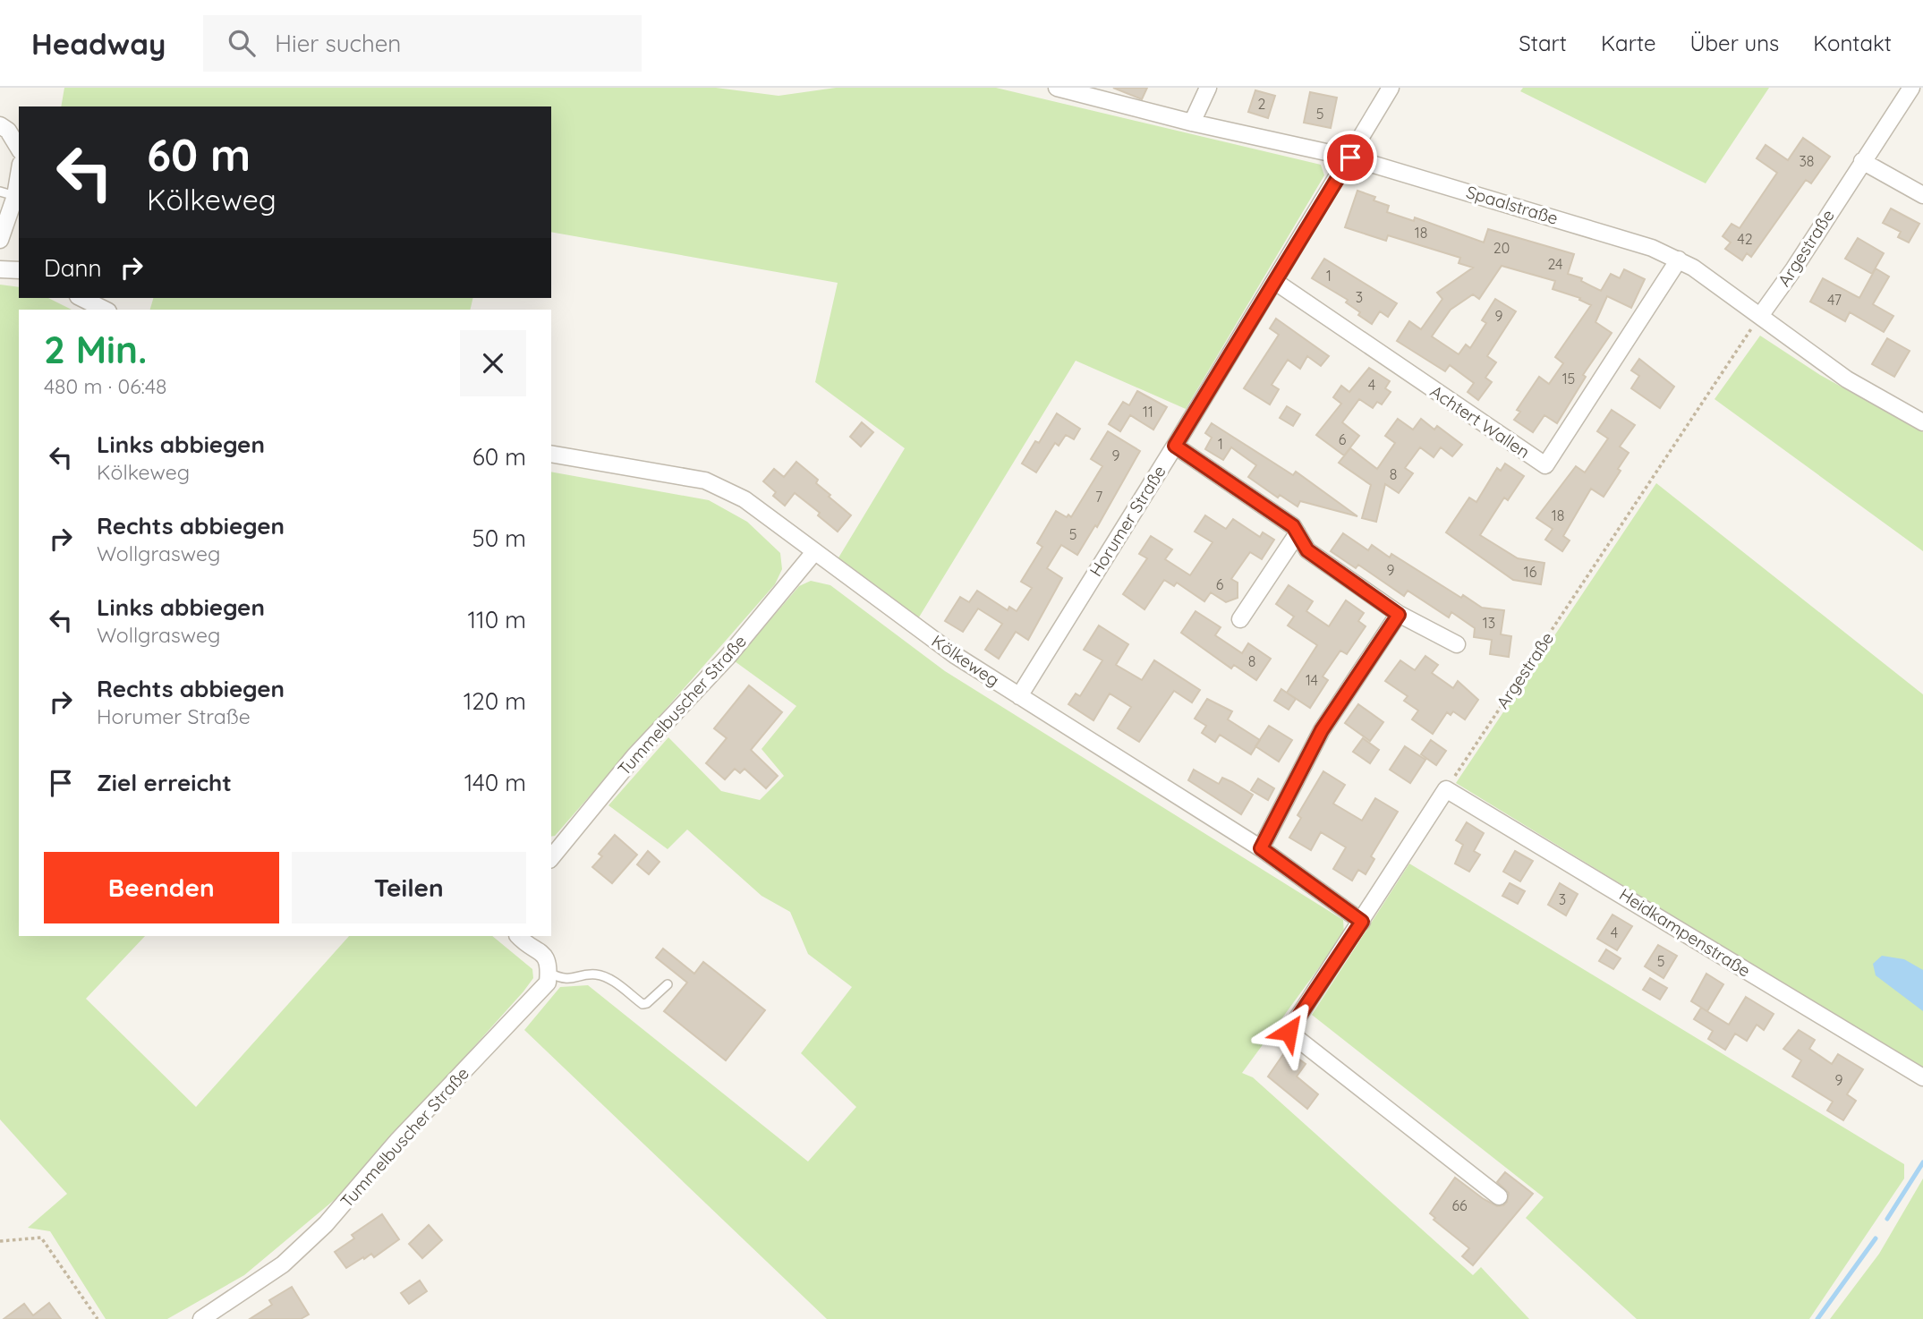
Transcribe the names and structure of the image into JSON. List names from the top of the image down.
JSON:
{
  "streets": {
    "street": [
      "Spaalstraße",
      "Argestraße",
      "Achtert Wallen",
      "Horumer Straße",
      "Kölkeweg",
      "Tummelbuscher Straße",
      "Heidkampenstraße"
    ]
  },
  "crossings": [
    ["Spaalstraße", "Argestraße"],
    ["Spaalstraße", "Achtert Wallen"],
    ["Spaalstraße", "Horumer Straße"],
    ["Argestraße", "Heidkampenstraße"],
    ["Achtert Wallen", "Horumer Straße"],
    ["Horumer Straße", "Kölkeweg"],
    ["Kölkeweg", "Tummelbuscher Straße"]
  ],
  "house_numbers": [
    "2",
    "5",
    "38",
    "18",
    "42",
    "20",
    "24",
    "1",
    "3",
    "47",
    "9",
    "15",
    "4",
    "11",
    "6",
    "1",
    "9",
    "8",
    "7",
    "18",
    "5",
    "9",
    "16",
    "6",
    "13",
    "8",
    "14",
    "3",
    "4",
    "5",
    "9",
    "66"
  ],
  "page": {
    "header": "Headway",
    "search": "Hier suchen",
    "nav": [
      "Start",
      "Karte",
      "Über uns",
      "Kontakt"
    ],
    "turn": ["60 m", "Kölkeweg"],
    "then": "Dann",
    "heading": ["2 Min.", "480 m · 06:48"],
    "list": [
      {
        "name": "Links abbiegen",
        "note": "Kölkeweg",
        "value": "60 m"
      },
      {
        "name": "Rechts abbiegen",
        "note": "Wollgrasweg",
        "value": "50 m"
      },
      {
        "name": "Links abbiegen",
        "note": "Wollgrasweg",
        "value": "110 m"
      },
      {
        "name": "Rechts abbiegen",
        "note": "Horumer Straße",
        "value": "120 m"
      },
      {
        "name": "Ziel erreicht",
        "value": "140 m"
      }
    ],
    "buttons": ["Beenden", "Teilen"]
  }
}
